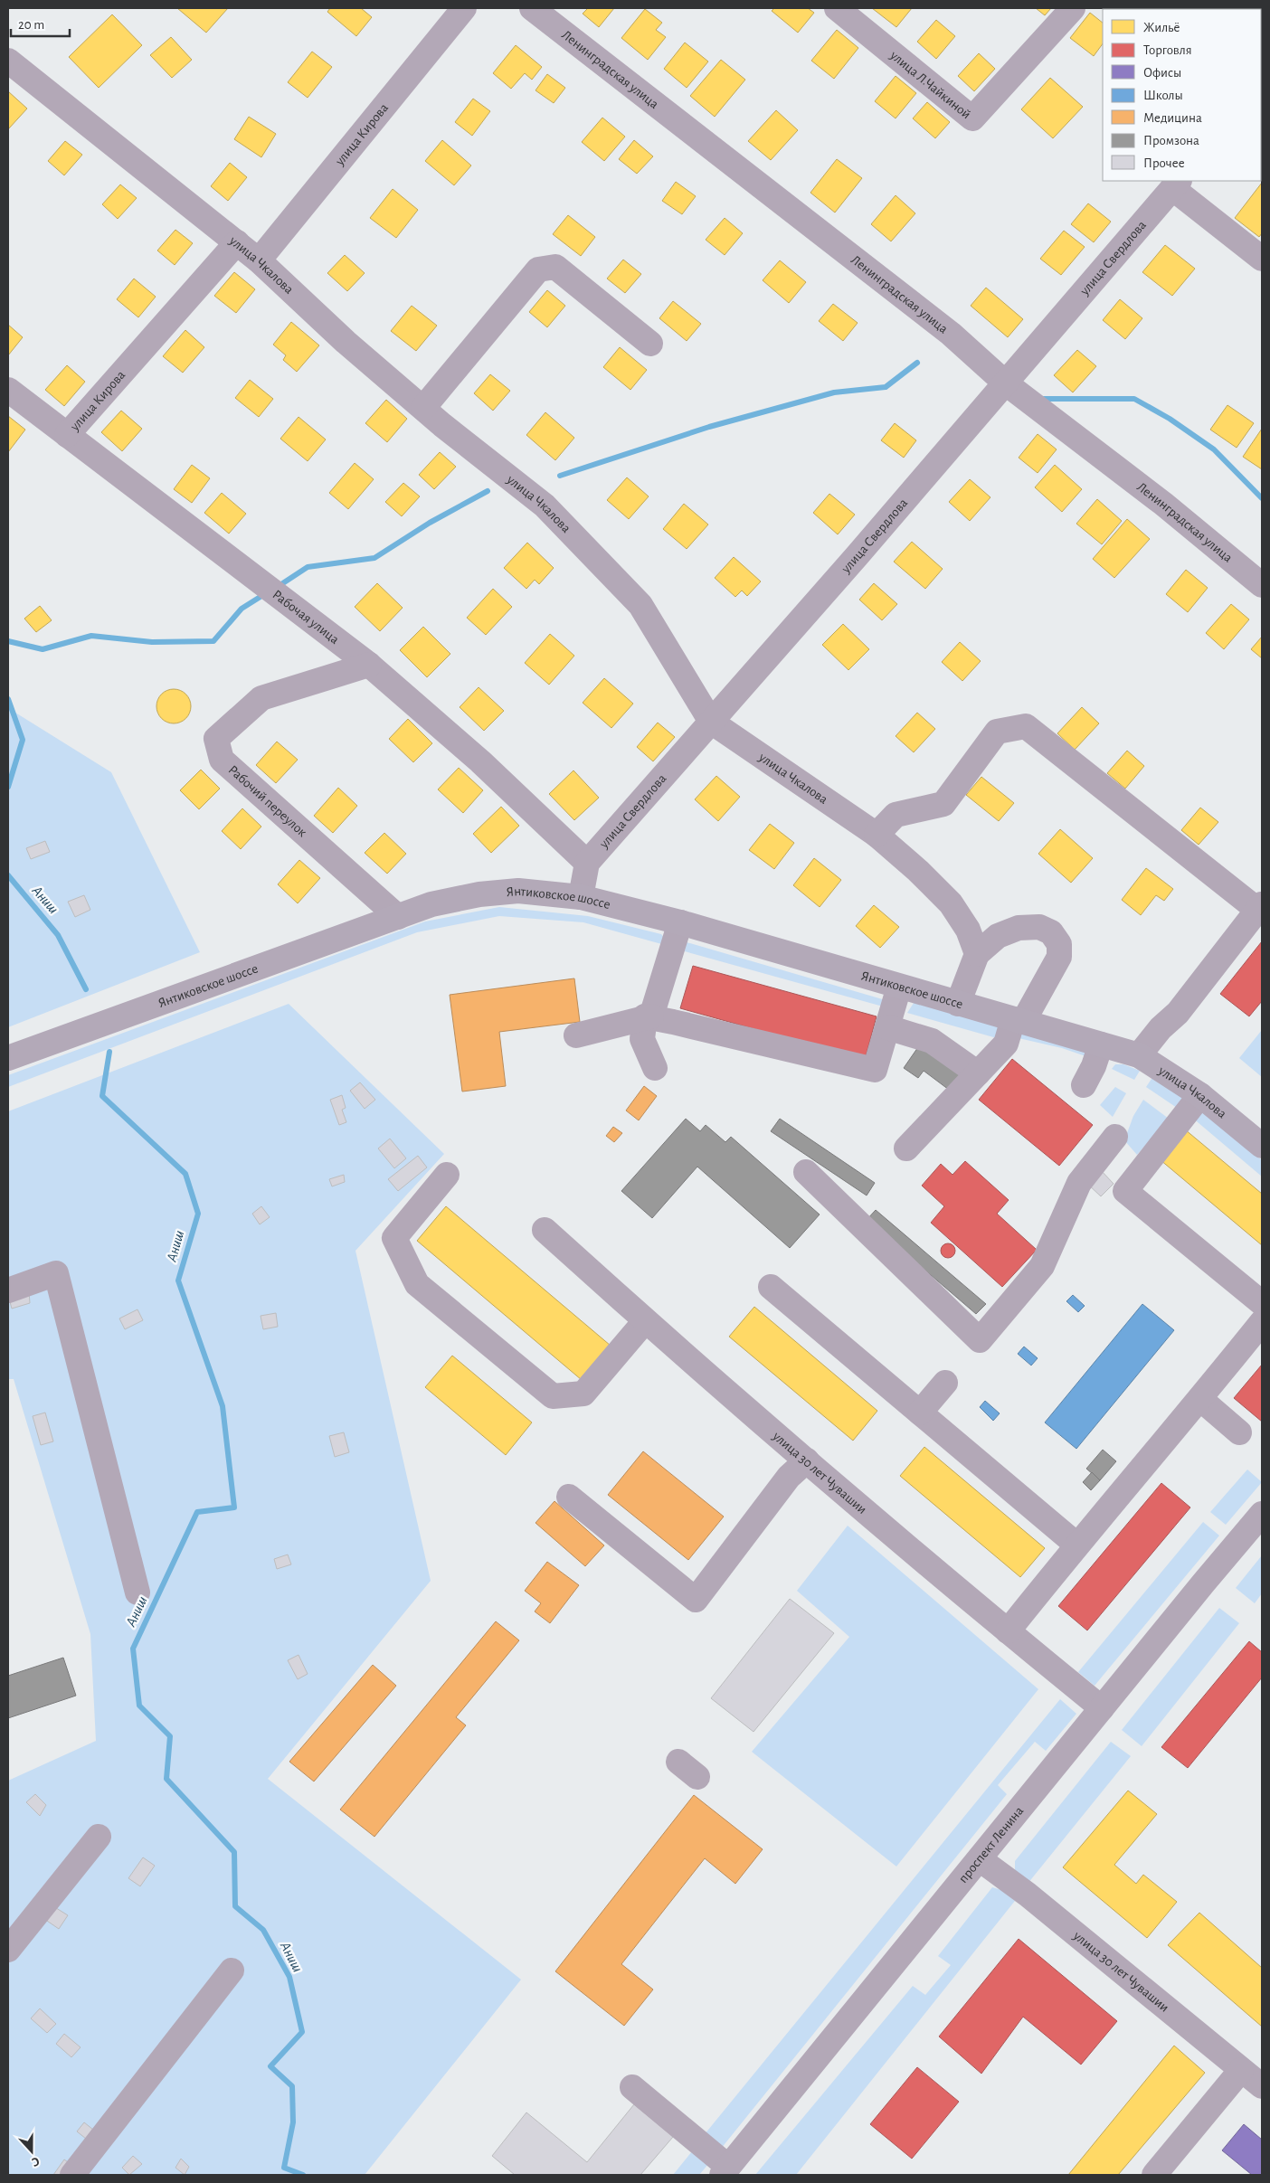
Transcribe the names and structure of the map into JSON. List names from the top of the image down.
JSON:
{
  "streets": {
    "main road": ["улица Чкалова", "Янтиковское шоссе"],
    "street": [
      "Ленинградская улица",
      "улица Л.Чайкиной",
      "улица Кирова",
      "улица Свердлова",
      "Рабочая улица",
      "Рабочий переулок",
      "улица 30 лет Чувашии",
      "проспект Ленина"
    ]
  },
  "crossings": [
    ["Ленинградская улица", "улица Свердлова"],
    ["улица Кирова", "улица Чкалова"],
    ["улица Кирова", "Рабочая улица"],
    ["улица Свердлова", "улица Чкалова"],
    ["улица Свердлова", "Рабочая улица"],
    ["улица Свердлова", "Янтиковское шоссе"],
    ["улица Чкалова", "Янтиковское шоссе"],
    ["Рабочая улица", "Рабочий переулок"],
    ["Рабочий переулок", "Янтиковское шоссе"],
    ["улица 30 лет Чувашии", "проспект Ленина"]
  ],
  "water": ["Аниш"],
  "legend": [
    "Жильё",
    "Торговля",
    "Офисы",
    "Школы",
    "Медицина",
    "Промзона",
    "Прочее"
  ],
  "scale_bar": "20 m",
  "north": "bottom"
}
